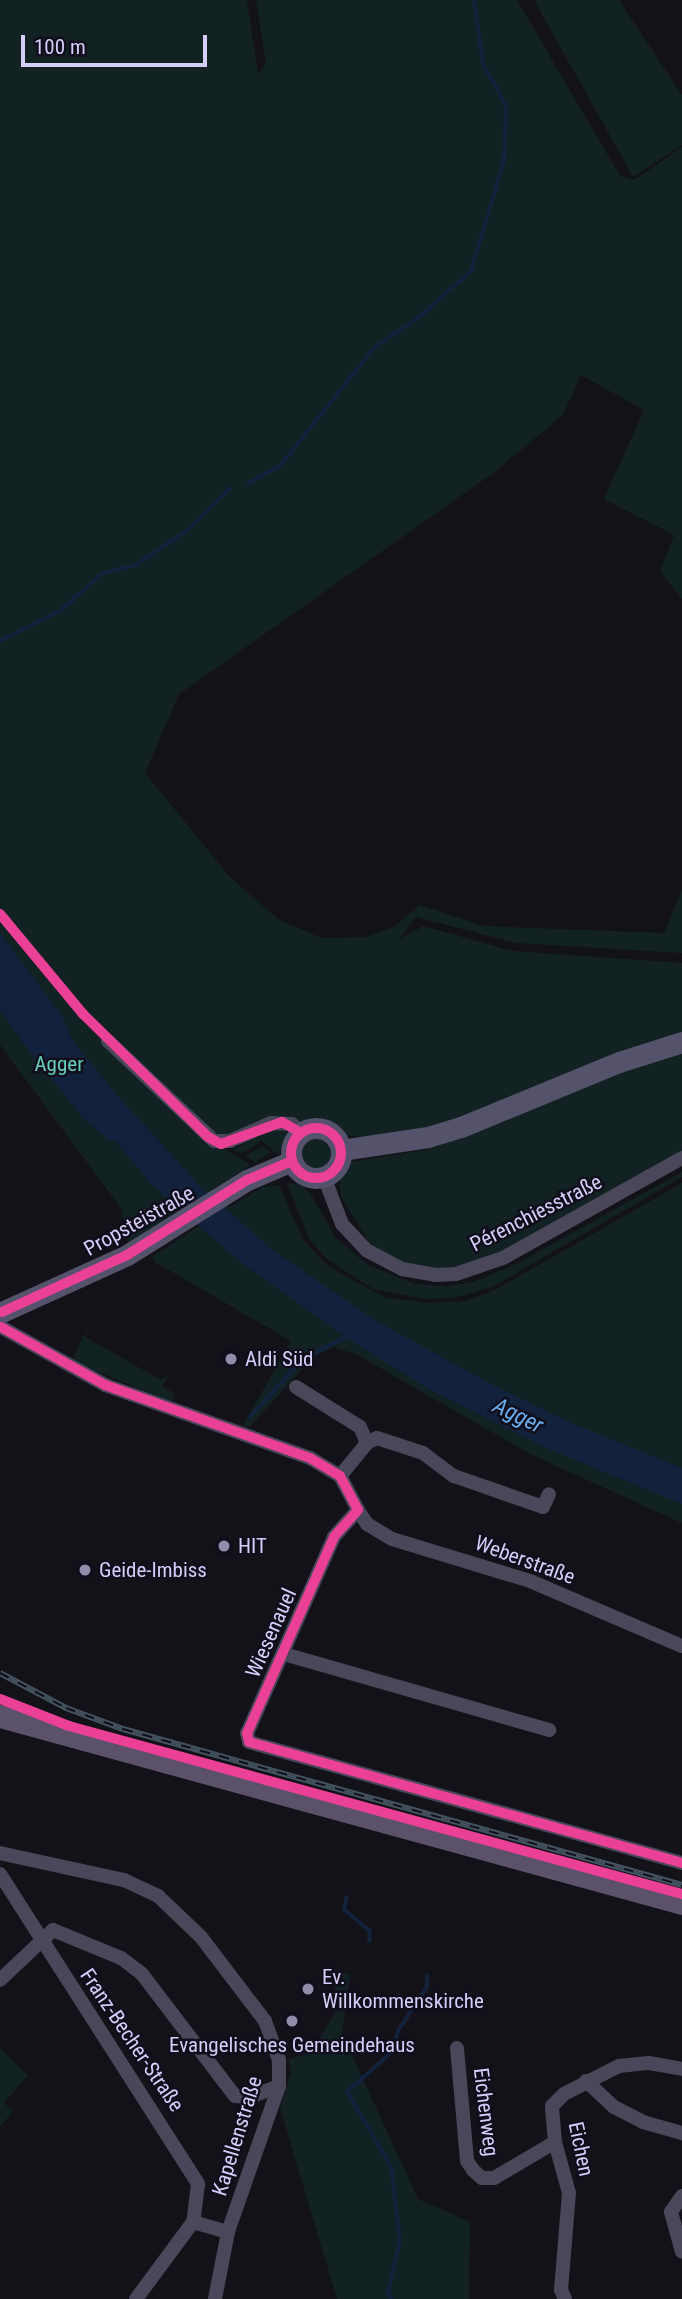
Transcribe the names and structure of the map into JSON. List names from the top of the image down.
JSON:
{
  "streets": {
    "street": [
      "Pérenchiesstraße",
      "Propsteistraße",
      "Weberstraße",
      "Wiesenauel",
      "Franz-Becher-Straße",
      "Eichenweg",
      "Kapellenstraße",
      "Eichen"
    ]
  },
  "crossings": [
    ["Pérenchiesstraße", "Propsteistraße"],
    ["Weberstraße", "Wiesenauel"],
    ["Eichenweg", "Eichen"]
  ],
  "water": ["Agger"],
  "parks": ["Agger"],
  "places": [
    "Aldi Süd",
    "HIT",
    "Geide-Imbiss",
    "Ev. Willkommenskirche",
    "Evangelisches Gemeindehaus"
  ],
  "scale_bar": "100 m"
}
